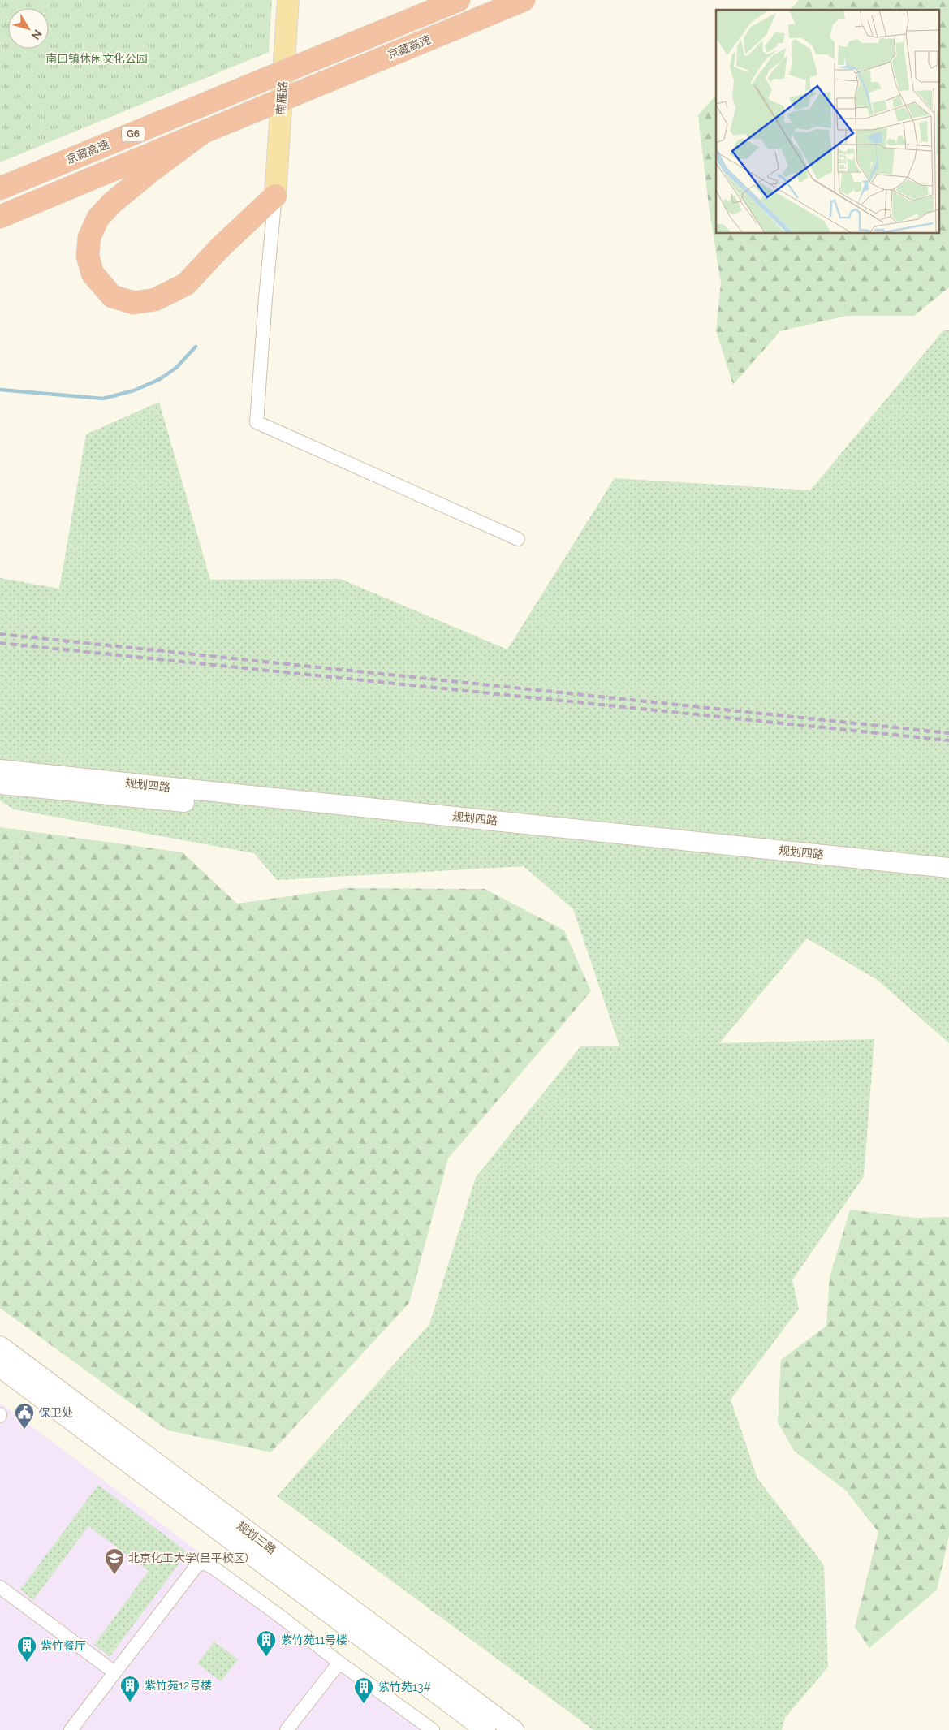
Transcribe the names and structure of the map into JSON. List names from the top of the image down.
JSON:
{
  "streets": {
    "highway": ["京藏高速", "G6"],
    "main road": ["南雁路", "规划四路", "规划三路"]
  },
  "crossings": [
    ["京藏高速", "G6"]
  ],
  "parks": ["南口镇休闲文化公园"],
  "places": {
    "public building": ["保卫处"],
    "school or university": ["北京化工大学(昌平校区)"],
    "building": [
      "紫竹苑11号楼",
      "紫竹餐厅",
      "紫竹苑12号楼",
      "紫竹苑13#"
    ]
  },
  "north": "bottom right"
}
